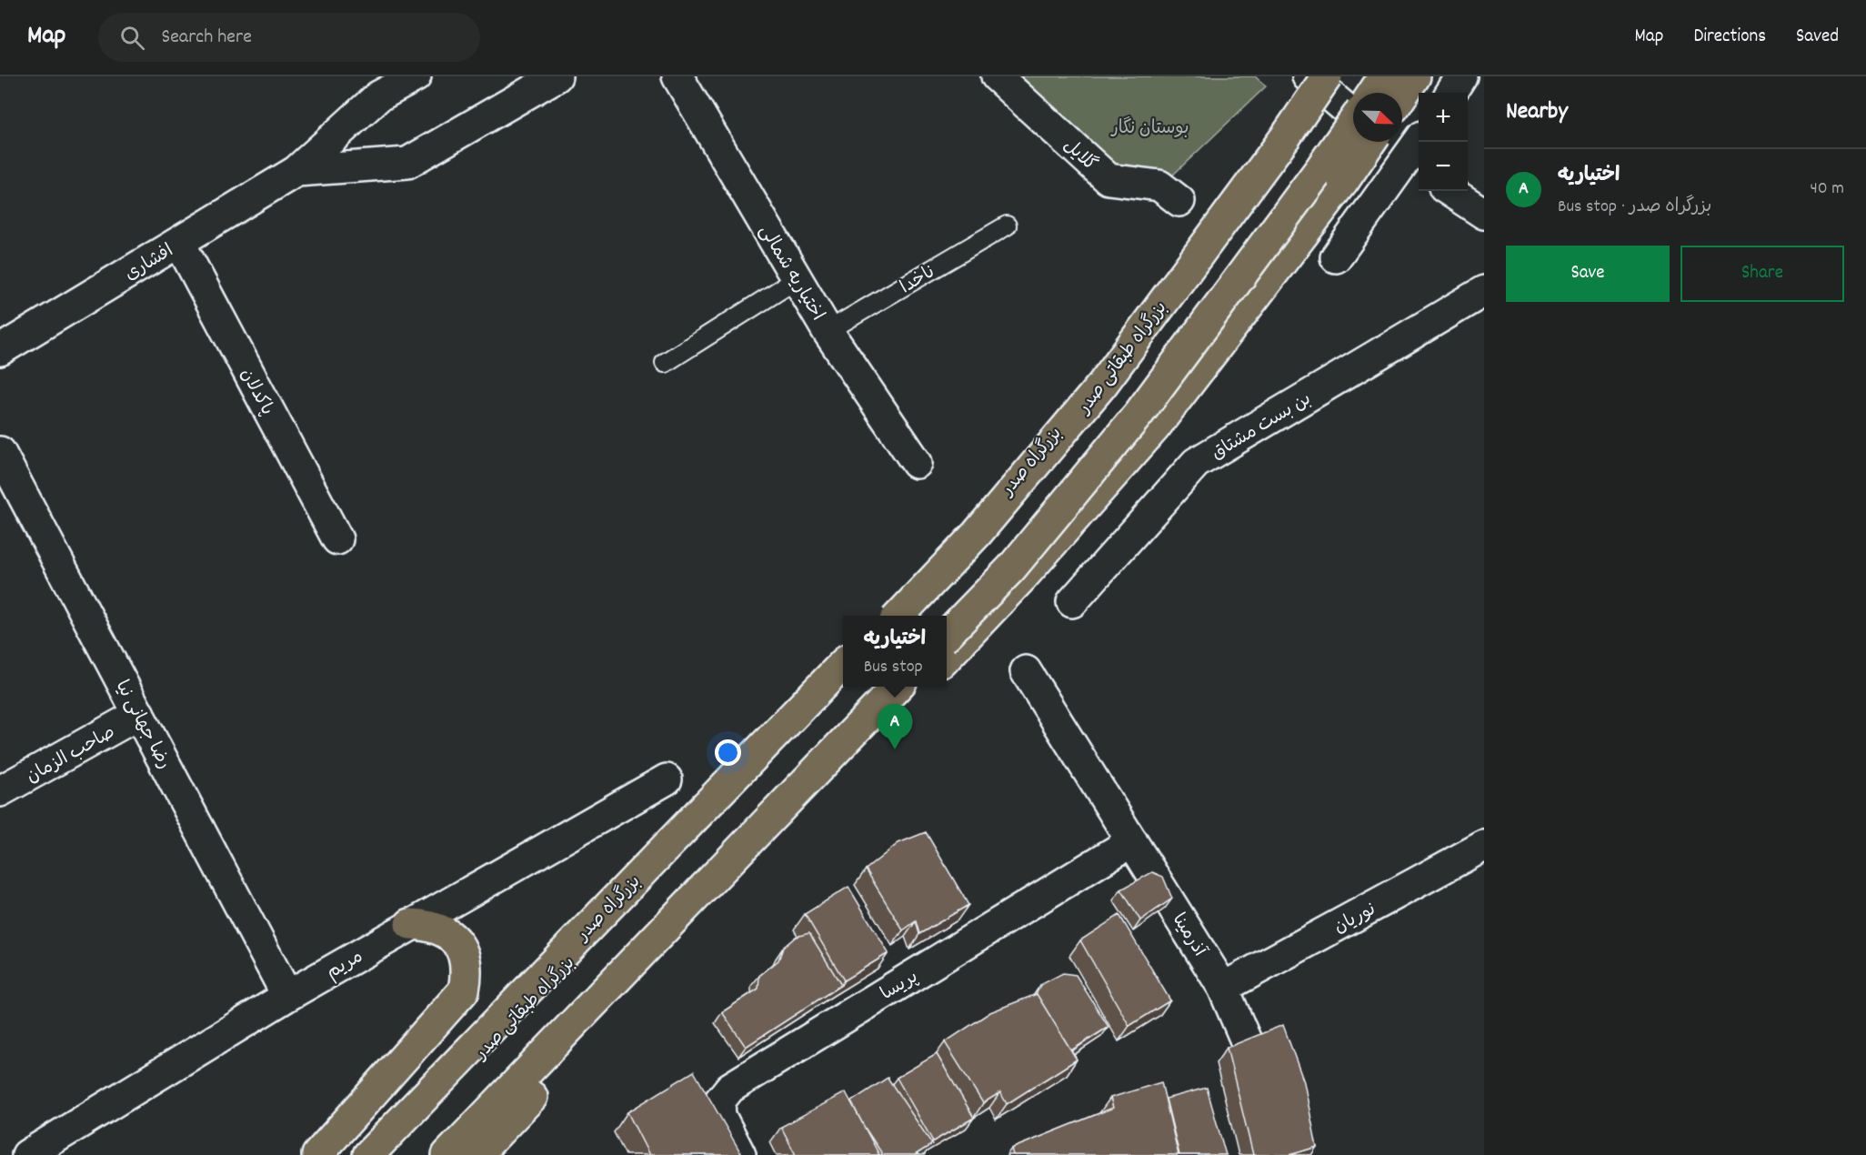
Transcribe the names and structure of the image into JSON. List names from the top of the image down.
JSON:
{
  "streets": {
    "highway": ["بزرگراه طبقاتی صدر", "بزرگراه صدر"],
    "street": [
      "گلایل",
      "افشاری",
      "اختیاریه شمالی",
      "پاکدلان",
      "بن بست مشتاق",
      "رضا جهانی نیا",
      "صاحب الزمان",
      "نوریان",
      "آذرمینا",
      "مریم",
      "پریسا"
    ],
    "lane": ["ناخدا"]
  },
  "crossings": [
    ["افشاری", "پاکدلان"],
    ["اختیاریه شمالی", "ناخدا"],
    ["رضا جهانی نیا", "صاحب الزمان"],
    ["رضا جهانی نیا", "مریم"],
    ["نوریان", "آذرمینا"],
    ["آذرمینا", "پریسا"]
  ],
  "parks": ["بوستان نگار"],
  "north": "bottom right",
  "page": {
    "header": "Map",
    "search": "Search here",
    "nav": ["Map", "Directions", "Saved"],
    "heading": "Nearby",
    "map_buttons": ["+", "−"],
    "list": [
      {
        "mark": "A",
        "name": "اختیاریه",
        "note": "Bus stop · بزرگراه صدر",
        "value": "40 m"
      }
    ],
    "buttons": ["Save", "Share"],
    "popup": ["اختیاریه", "Bus stop"],
    "pins": "A"
  }
}
